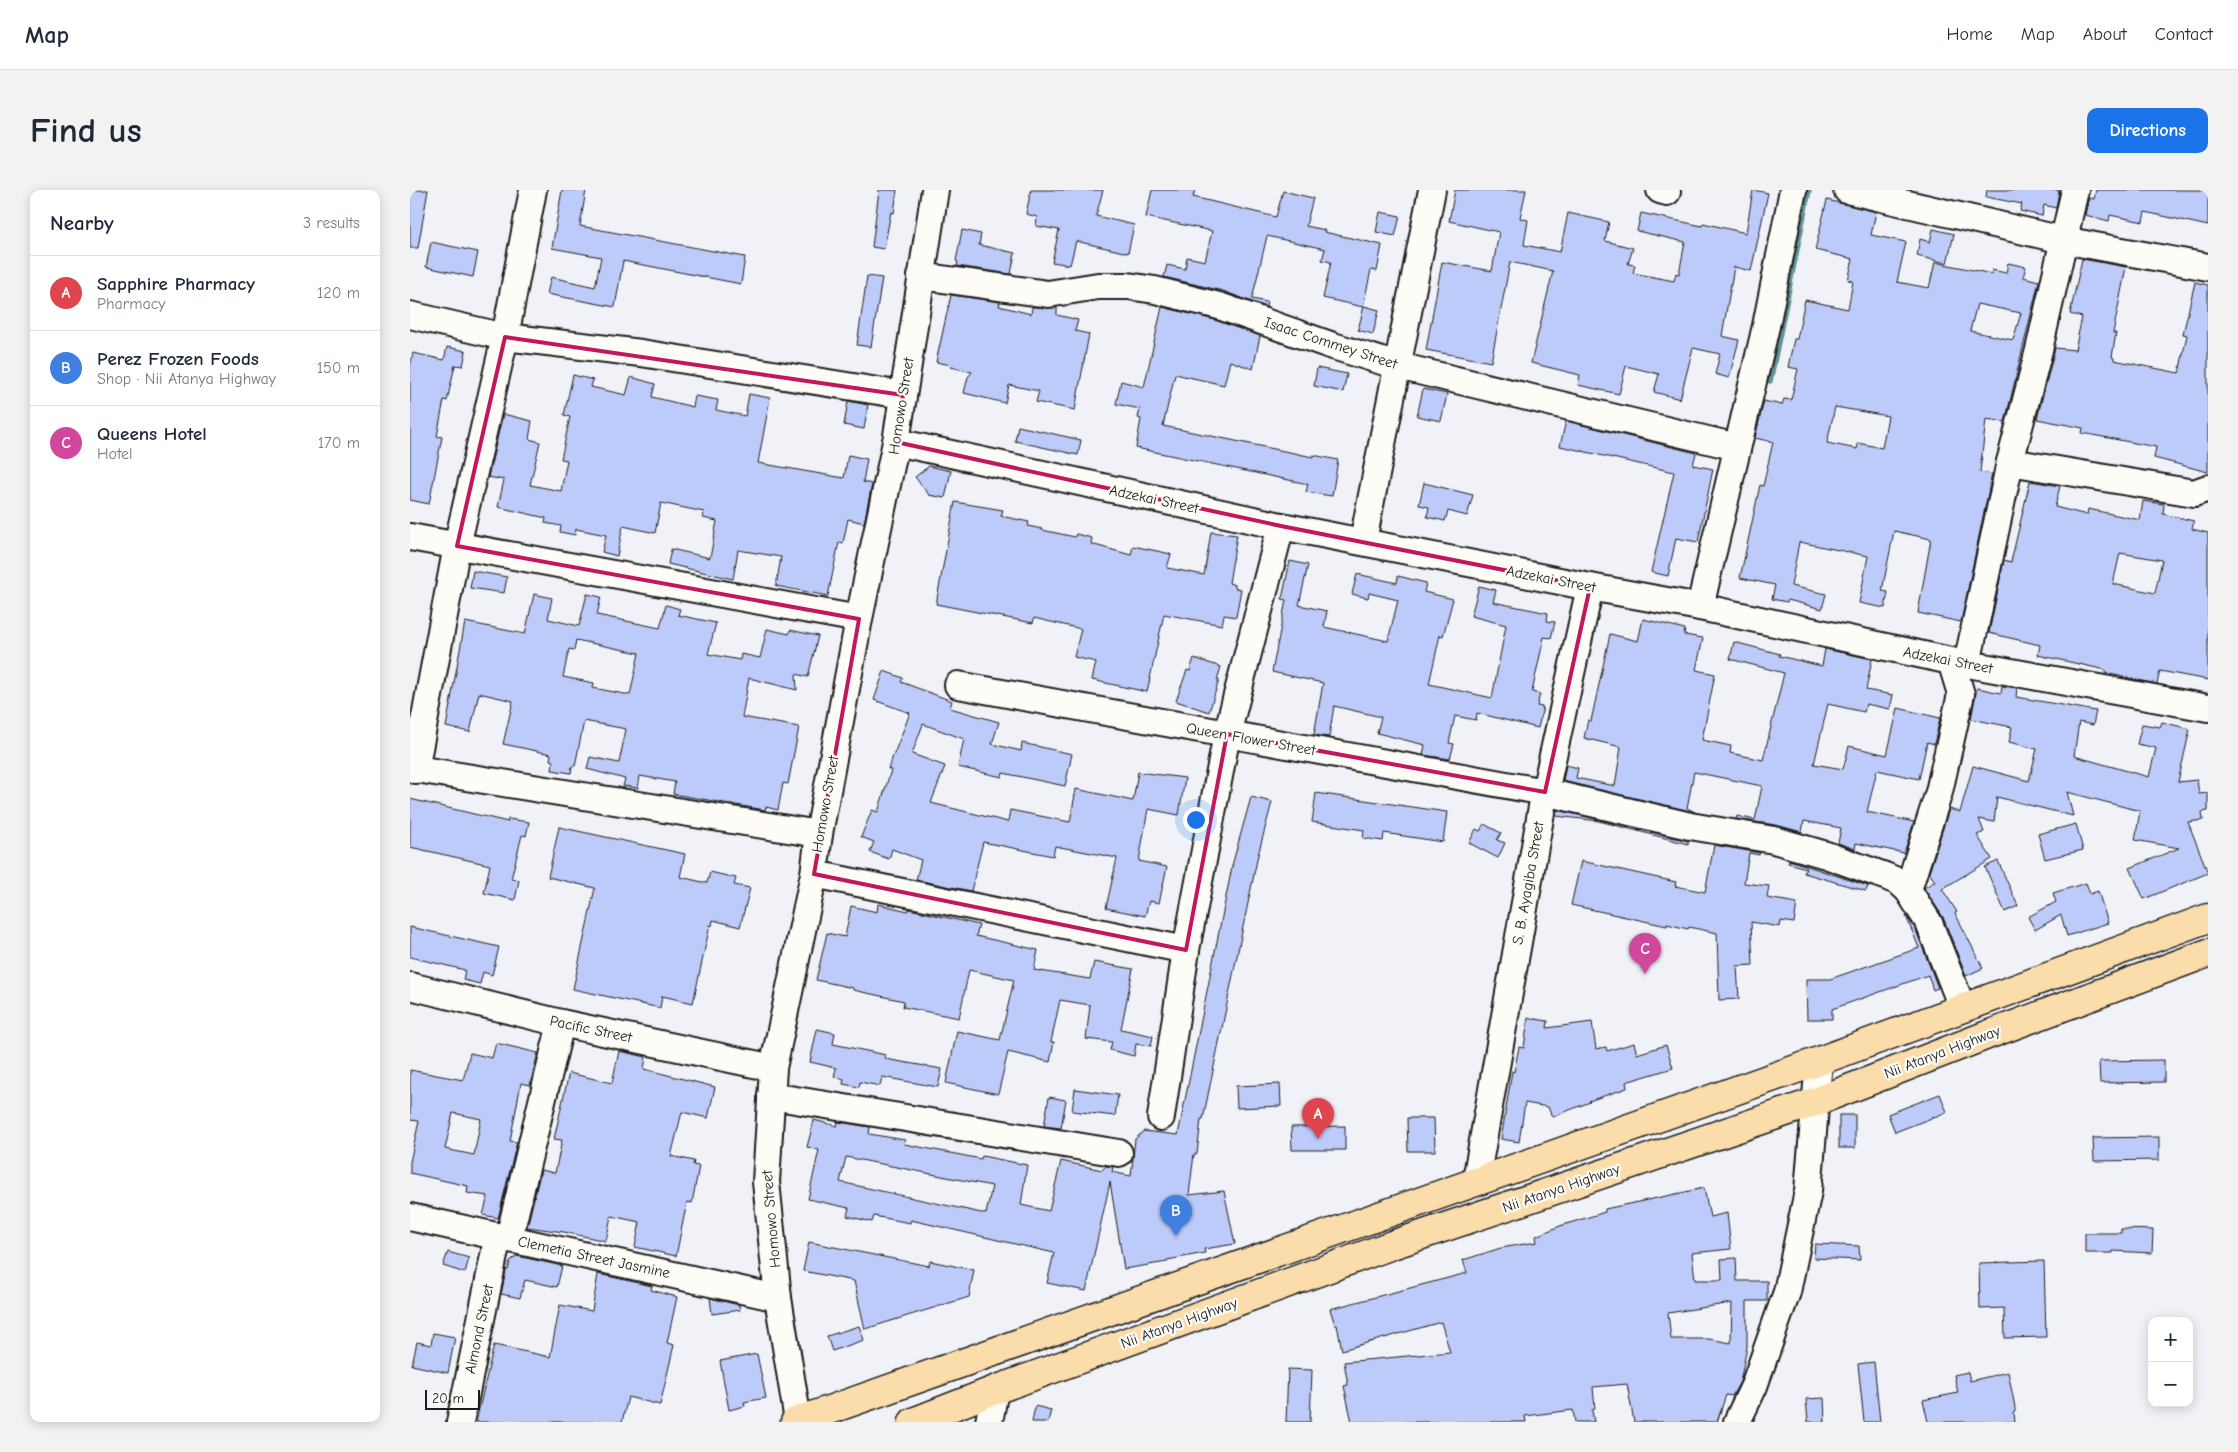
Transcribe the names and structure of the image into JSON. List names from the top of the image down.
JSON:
{
  "streets": {
    "main road": ["Nii Atanya Highway"],
    "street": [
      "Isaac Commey Street",
      "Homowo Street",
      "Adzekai Street",
      "Queen Flower Street",
      "S. B. Ayagiba Street",
      "Pacific Street",
      "Clemetia Street Jasmine",
      "Almond Street"
    ]
  },
  "crossings": [
    ["Isaac Commey Street", "Homowo Street"],
    ["Homowo Street", "Adzekai Street"],
    ["Homowo Street", "Pacific Street"],
    ["Homowo Street", "Clemetia Street Jasmine"],
    ["Adzekai Street", "S. B. Ayagiba Street"],
    ["Queen Flower Street", "S. B. Ayagiba Street"],
    ["Pacific Street", "Almond Street"],
    ["Clemetia Street Jasmine", "Almond Street"]
  ],
  "scale_bar": "20 m",
  "page": {
    "header": "Map",
    "nav": [
      "Home",
      "Map",
      "About",
      "Contact"
    ],
    "buttons": "Directions",
    "title": "Find us",
    "heading": ["Nearby", "3 results"],
    "list": [
      {
        "mark": "A",
        "name": "Sapphire Pharmacy",
        "note": "Pharmacy",
        "value": "120 m"
      },
      {
        "mark": "B",
        "name": "Perez Frozen Foods",
        "note": "Shop · Nii Atanya Highway",
        "value": "150 m"
      },
      {
        "mark": "C",
        "name": "Queens Hotel",
        "note": "Hotel",
        "value": "170 m"
      }
    ],
    "pins": ["C", "A", "B"],
    "map_buttons": ["+", "−"],
    "scale": "20 m"
  }
}
